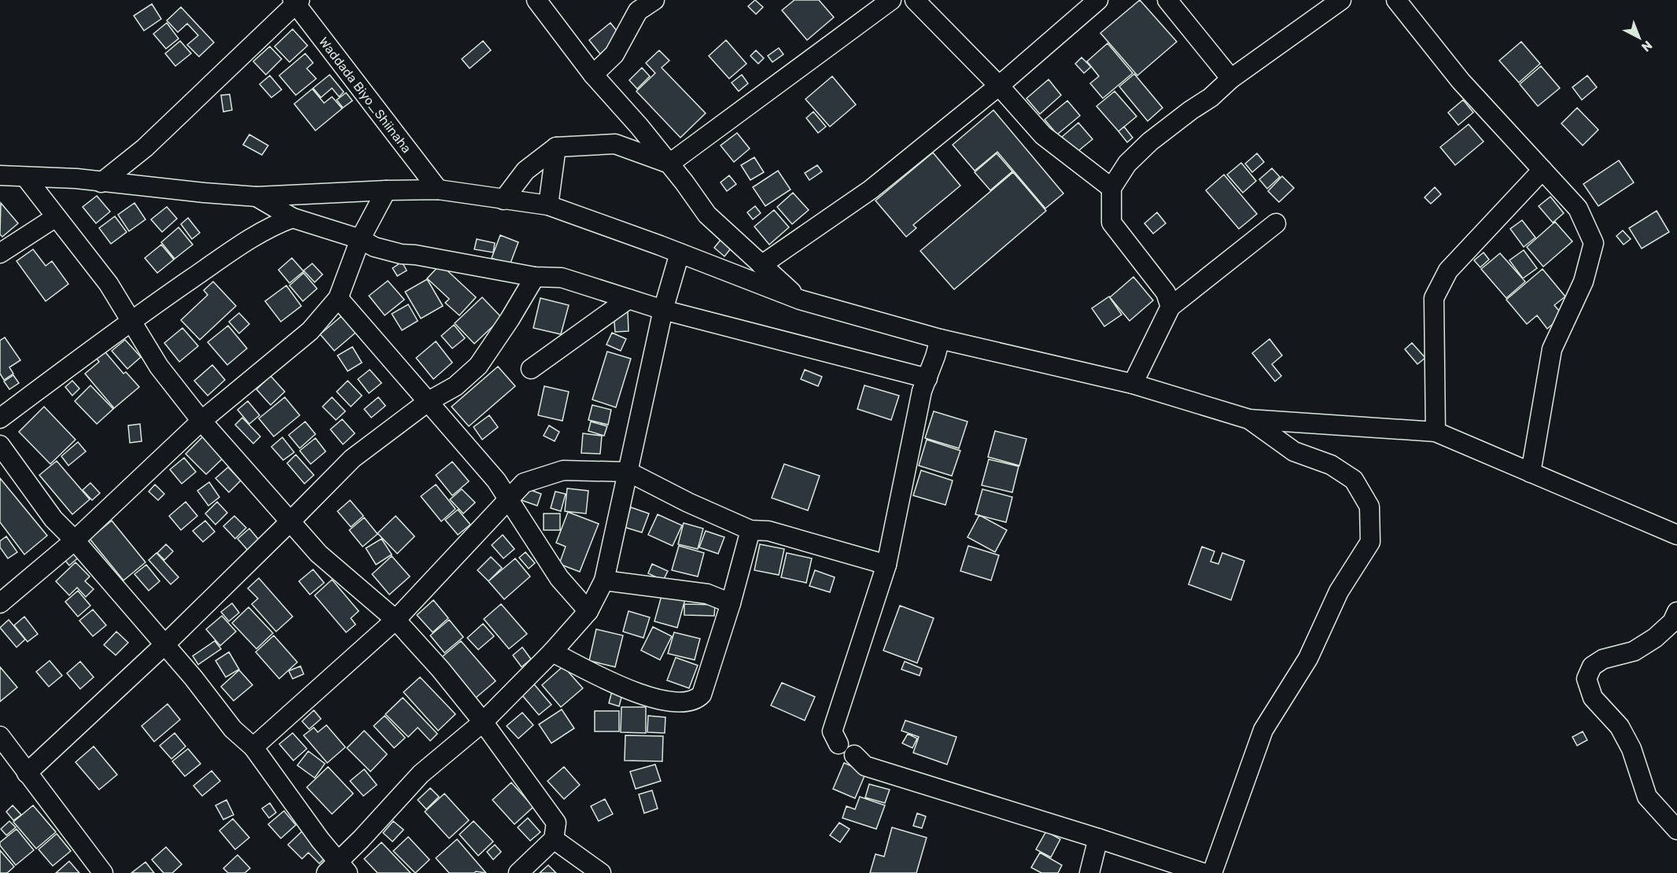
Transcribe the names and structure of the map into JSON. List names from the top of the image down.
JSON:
{
  "streets": {
    "street": ["Waddada Biyo_Shiinaha"]
  },
  "north": "bottom right"
}
